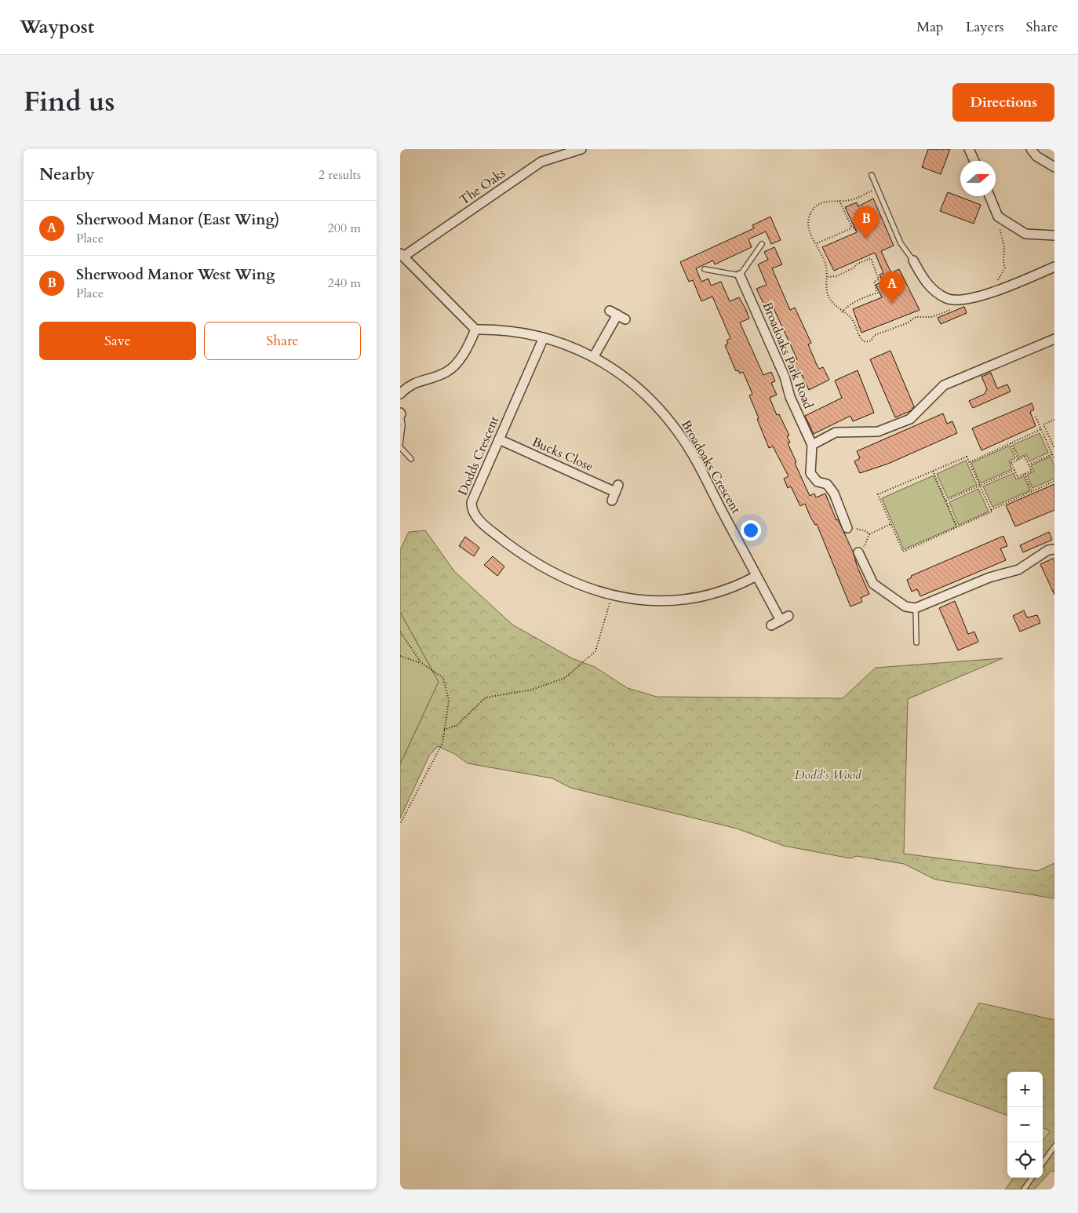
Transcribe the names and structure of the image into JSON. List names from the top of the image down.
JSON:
{
  "streets": {
    "street": [
      "The Oaks",
      "Broadoaks Park Road",
      "Bucks Close",
      "Dodds Crescent",
      "Broadoaks Crescent"
    ]
  },
  "crossings": [
    ["The Oaks", "Broadoaks Crescent"],
    ["Bucks Close", "Dodds Crescent"],
    ["Dodds Crescent", "Broadoaks Crescent"]
  ],
  "parks": ["Dodd's Wood"],
  "north": "right",
  "page": {
    "header": "Waypost",
    "nav": ["Map", "Layers", "Share"],
    "title": "Find us",
    "buttons": [
      "Directions",
      ["Save", "Share"]
    ],
    "heading": ["Nearby", "2 results"],
    "list": [
      {
        "mark": "A",
        "name": "Sherwood Manor (East Wing)",
        "note": "Place",
        "value": "200 m"
      },
      {
        "mark": "B",
        "name": "Sherwood Manor West Wing",
        "note": "Place",
        "value": "240 m"
      }
    ],
    "pins": ["B", "A"],
    "map_buttons": ["+", "−"]
  }
}
